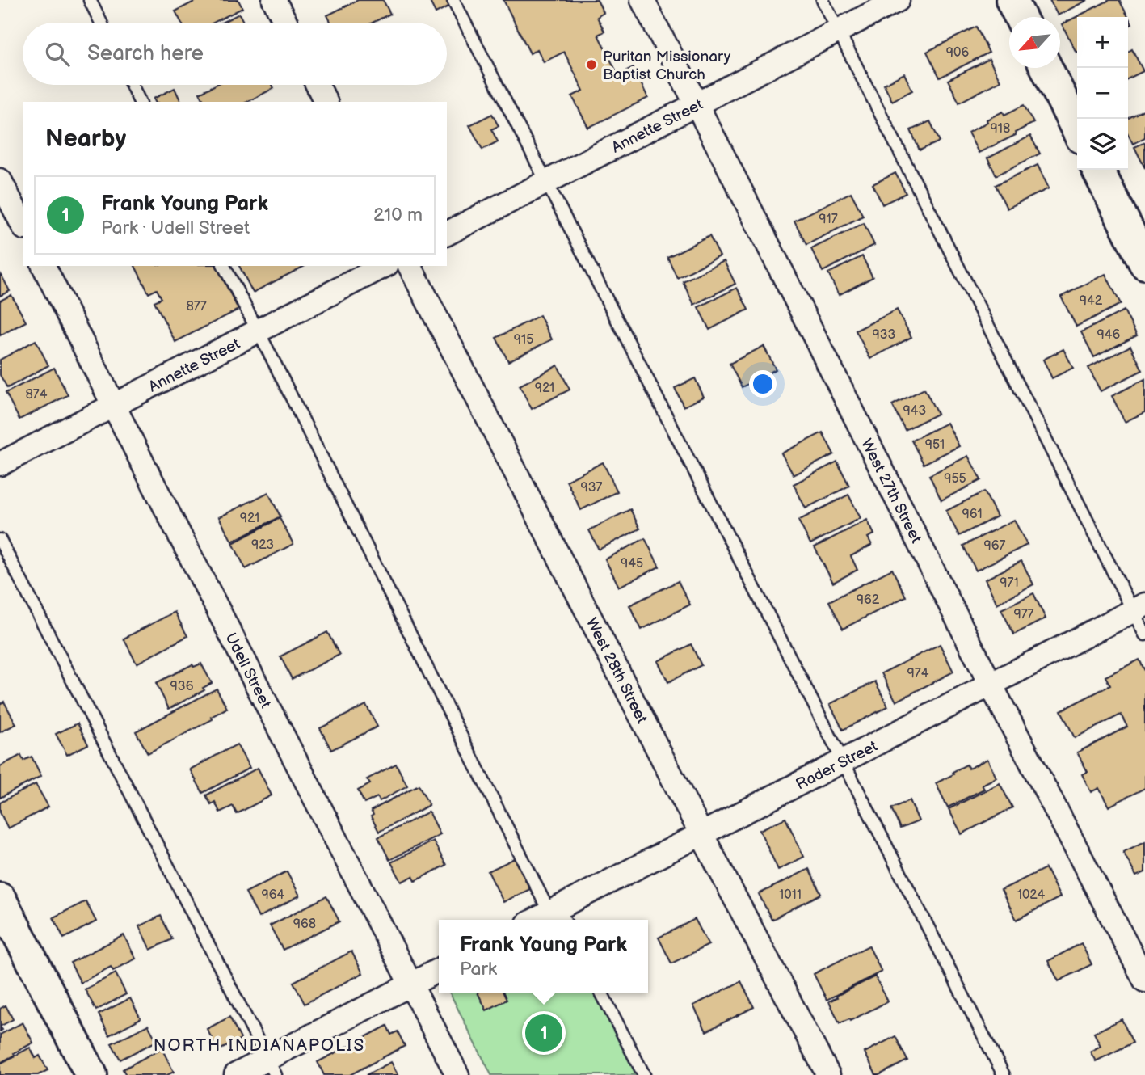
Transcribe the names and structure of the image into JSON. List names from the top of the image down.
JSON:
{
  "streets": {
    "street": [
      "Annette Street",
      "West 27th Street",
      "Udell Street",
      "West 28th Street",
      "Rader Street"
    ]
  },
  "crossings": [
    ["Annette Street", "West 27th Street"],
    ["Annette Street", "Udell Street"],
    ["West 27th Street", "Rader Street"],
    ["West 28th Street", "Rader Street"]
  ],
  "districts": ["NORTH INDIANAPOLIS"],
  "places": ["Puritan Missionary Baptist Church"],
  "house_numbers": [
    "906",
    "918",
    "917",
    "942",
    "877",
    "933",
    "946",
    "915",
    "921",
    "874",
    "943",
    "951",
    "955",
    "937",
    "961",
    "921",
    "923",
    "967",
    "945",
    "971",
    "962",
    "977",
    "974",
    "936",
    "964",
    "1011",
    "1024",
    "968"
  ],
  "north": "bottom left",
  "page": {
    "map_buttons": ["+", "−"],
    "search": "Search here",
    "heading": "Nearby",
    "list": [
      {
        "mark": "1",
        "name": "Frank Young Park",
        "note": "Park · Udell Street",
        "value": "210 m"
      }
    ],
    "popup": ["Frank Young Park", "Park"],
    "pins": "1"
  }
}
